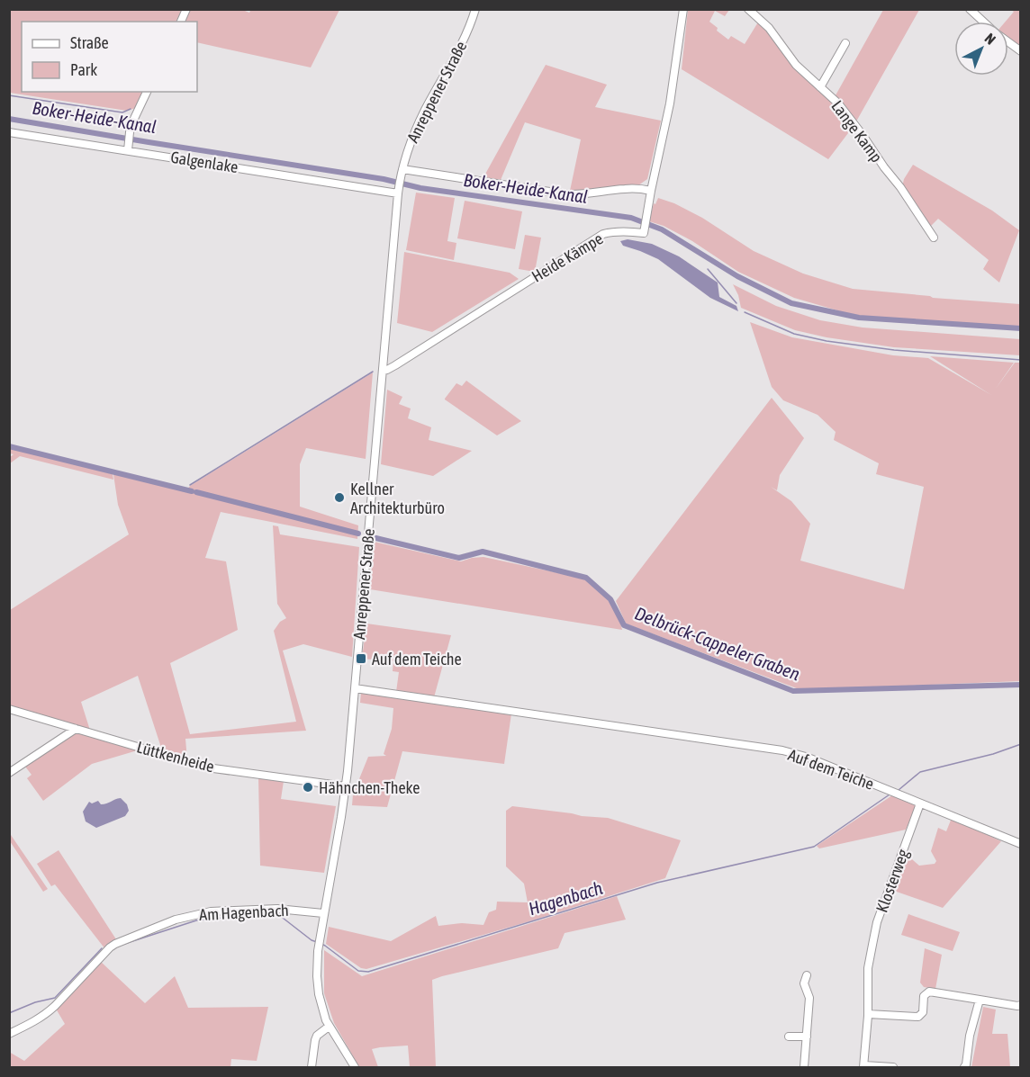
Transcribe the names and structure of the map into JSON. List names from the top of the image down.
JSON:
{
  "streets": {
    "street": [
      "Anreppener Straße",
      "Lange Kamp",
      "Galgenlake",
      "Heide Kämpe",
      "Lüttkenheide",
      "Auf dem Teiche",
      "Klosterweg",
      "Am Hagenbach"
    ]
  },
  "crossings": [
    ["Anreppener Straße", "Galgenlake"],
    ["Anreppener Straße", "Heide Kämpe"],
    ["Anreppener Straße", "Lüttkenheide"],
    ["Anreppener Straße", "Auf dem Teiche"],
    ["Anreppener Straße", "Am Hagenbach"],
    ["Auf dem Teiche", "Klosterweg"]
  ],
  "water": ["Boker-Heide-Kanal", "Delbrück-Cappeler Graben", "Hagenbach"],
  "places": {
    "other": ["Kellner Architekturbüro", "Hähnchen-Theke"],
    "transit": ["Auf dem Teiche"]
  },
  "legend": ["Straße", "Park"],
  "north": "top right"
}
